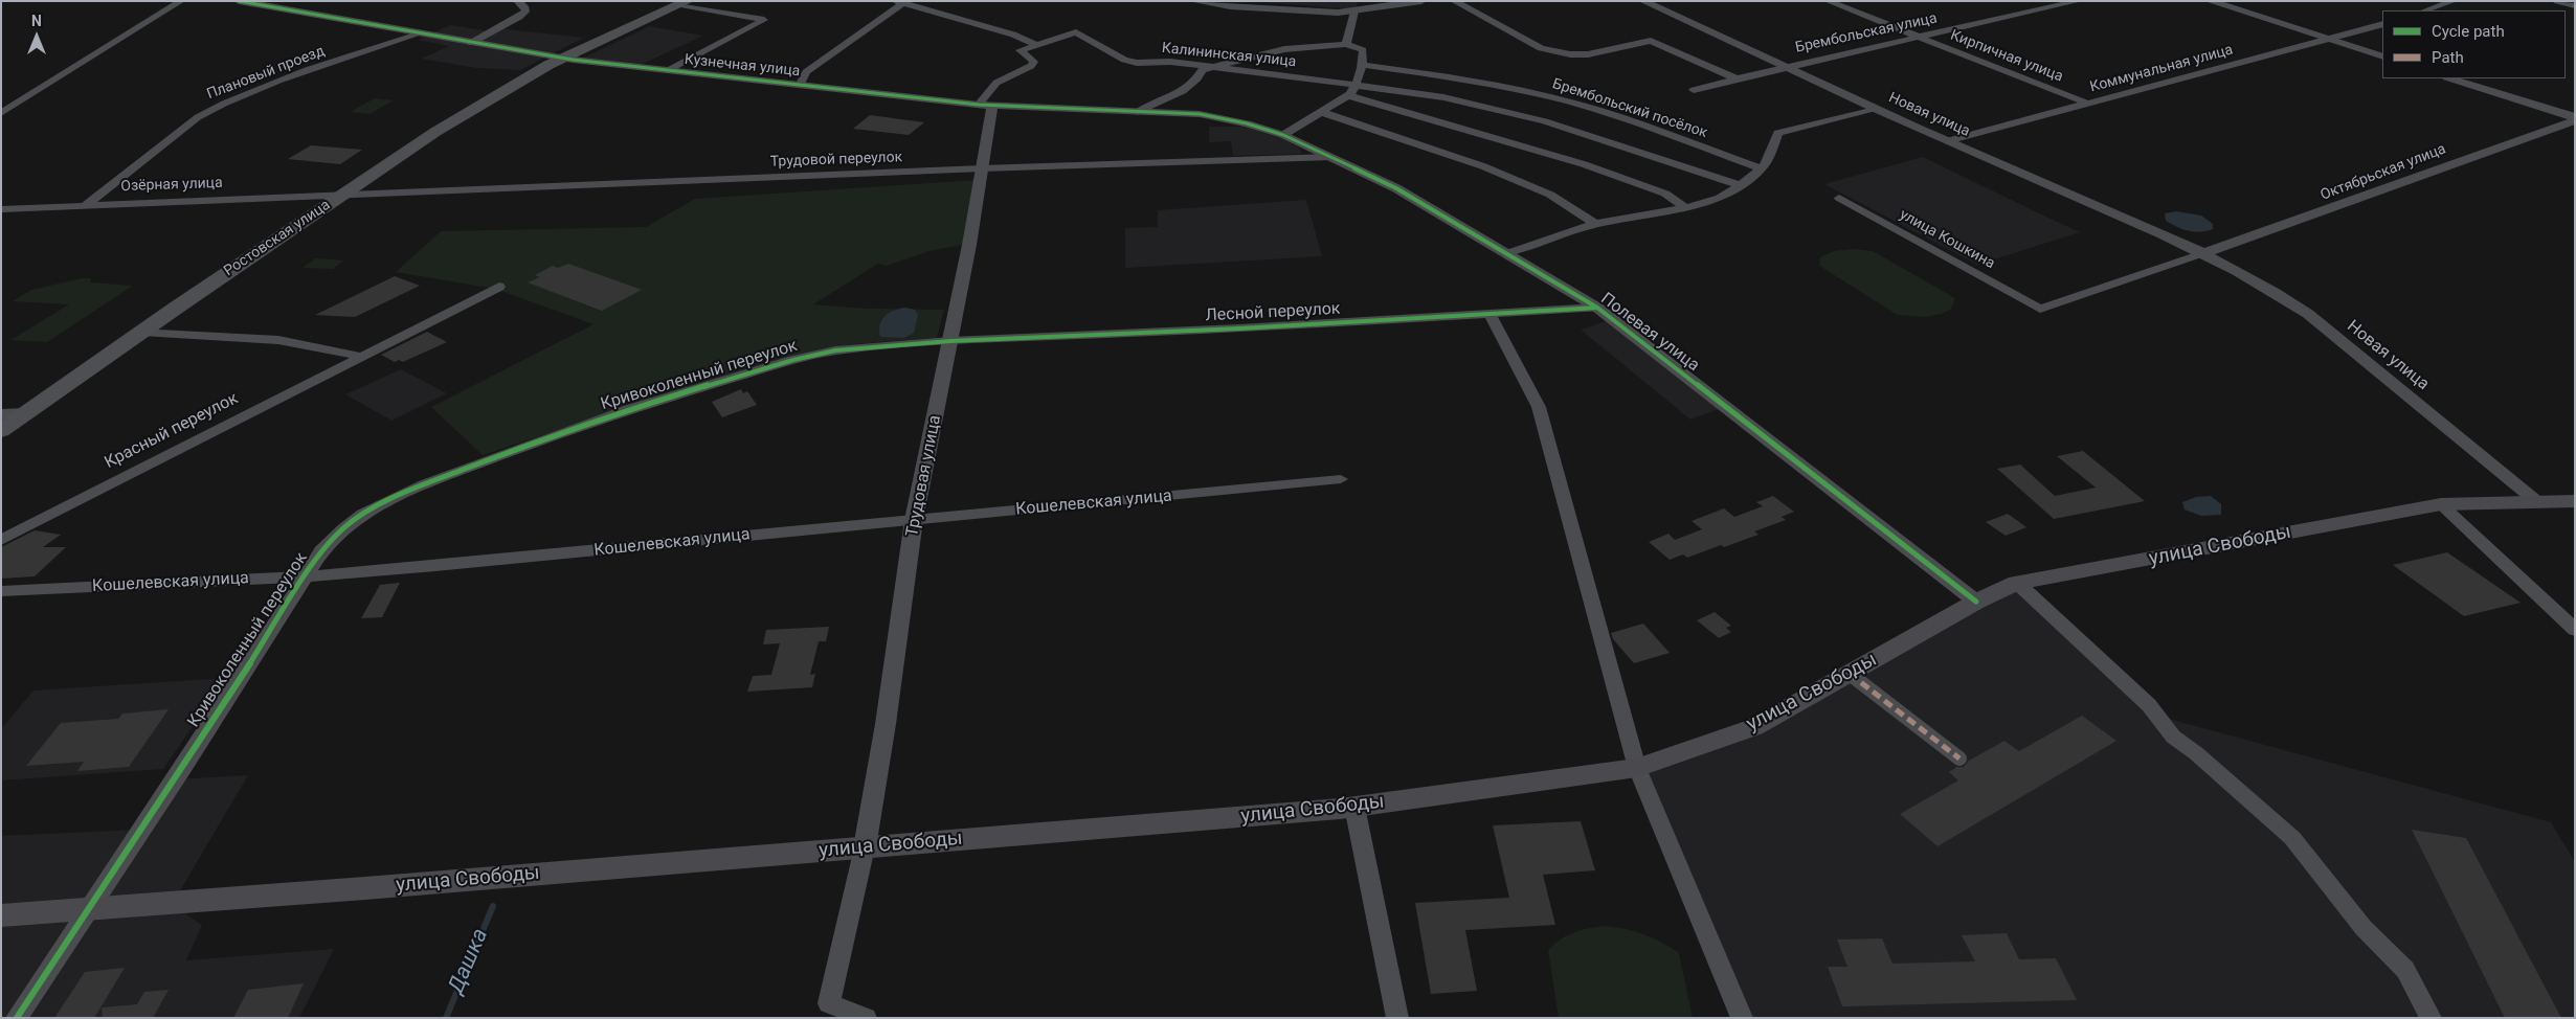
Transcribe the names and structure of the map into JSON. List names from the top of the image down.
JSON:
{
  "streets": {
    "main road": ["Ростовская улица", "улица Свободы"],
    "street": [
      "Брембольская улица",
      "Калининская улица",
      "Кирпичная улица",
      "Кузнечная улица",
      "Коммунальная улица",
      "Плановый проезд",
      "Брембольский посёлок",
      "Новая улица",
      "Трудовой переулок",
      "Октябрьская улица",
      "Озёрная улица",
      "улица Кошкина",
      "Лесной переулок",
      "Полевая улица",
      "Кривоколенный переулок",
      "Красный переулок",
      "Трудовая улица",
      "Кошелевская улица"
    ]
  },
  "crossings": [
    ["Брембольская улица", "Кирпичная улица"],
    ["Брембольская улица", "Новая улица"],
    ["Кирпичная улица", "Коммунальная улица"],
    ["Кузнечная улица", "Плановый проезд"],
    ["Кузнечная улица", "Ростовская улица"],
    ["Кузнечная улица", "Полевая улица"],
    ["Кузнечная улица", "Трудовая улица"],
    ["Коммунальная улица", "Новая улица"],
    ["Плановый проезд", "Озёрная улица"],
    ["Новая улица", "Октябрьская улица"],
    ["Новая улица", "улица Кошкина"],
    ["Новая улица", "улица Свободы"],
    ["Трудовой переулок", "Озёрная улица"],
    ["Трудовой переулок", "Ростовская улица"],
    ["Трудовой переулок", "Полевая улица"],
    ["Трудовой переулок", "Трудовая улица"],
    ["Октябрьская улица", "улица Кошкина"],
    ["Озёрная улица", "Ростовская улица"],
    ["Лесной переулок", "Полевая улица"],
    ["Лесной переулок", "Кривоколенный переулок"],
    ["Лесной переулок", "Трудовая улица"],
    ["Полевая улица", "улица Свободы"],
    ["Кривоколенный переулок", "Трудовая улица"],
    ["Кривоколенный переулок", "Кошелевская улица"],
    ["Кривоколенный переулок", "улица Свободы"],
    ["Трудовая улица", "Кошелевская улица"],
    ["Трудовая улица", "улица Свободы"]
  ],
  "water": ["Дашка"],
  "legend": ["Cycle path", "Path"],
  "north": "top"
}
